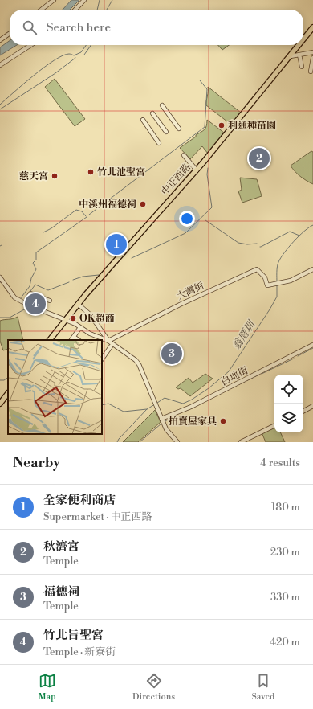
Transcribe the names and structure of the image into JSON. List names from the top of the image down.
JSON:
{
  "streets": {
    "main road": ["中正西路"],
    "street": ["大灣街", "白地街"]
  },
  "water": ["翁厝圳"],
  "places": [
    "利通種苗園",
    "竹北池聖宮",
    "慈天宮",
    "中溪州福德祠",
    "OK超商",
    "拍賣屋家具"
  ],
  "page": {
    "search": "Search here",
    "pins": [
      "2",
      "1",
      "4",
      "3"
    ],
    "heading": ["Nearby", "4 results"],
    "list": [
      {
        "mark": "1",
        "name": "全家便利商店",
        "note": "Supermarket · 中正西路",
        "value": "180 m"
      },
      {
        "mark": "2",
        "name": "秋濟宮",
        "note": "Temple",
        "value": "230 m"
      },
      {
        "mark": "3",
        "name": "福德祠",
        "note": "Temple",
        "value": "330 m"
      },
      {
        "mark": "4",
        "name": "竹北旨聖宮",
        "note": "Temple · 新寮街",
        "value": "420 m"
      }
    ],
    "nav": ["Map", "Directions", "Saved"]
  }
}
